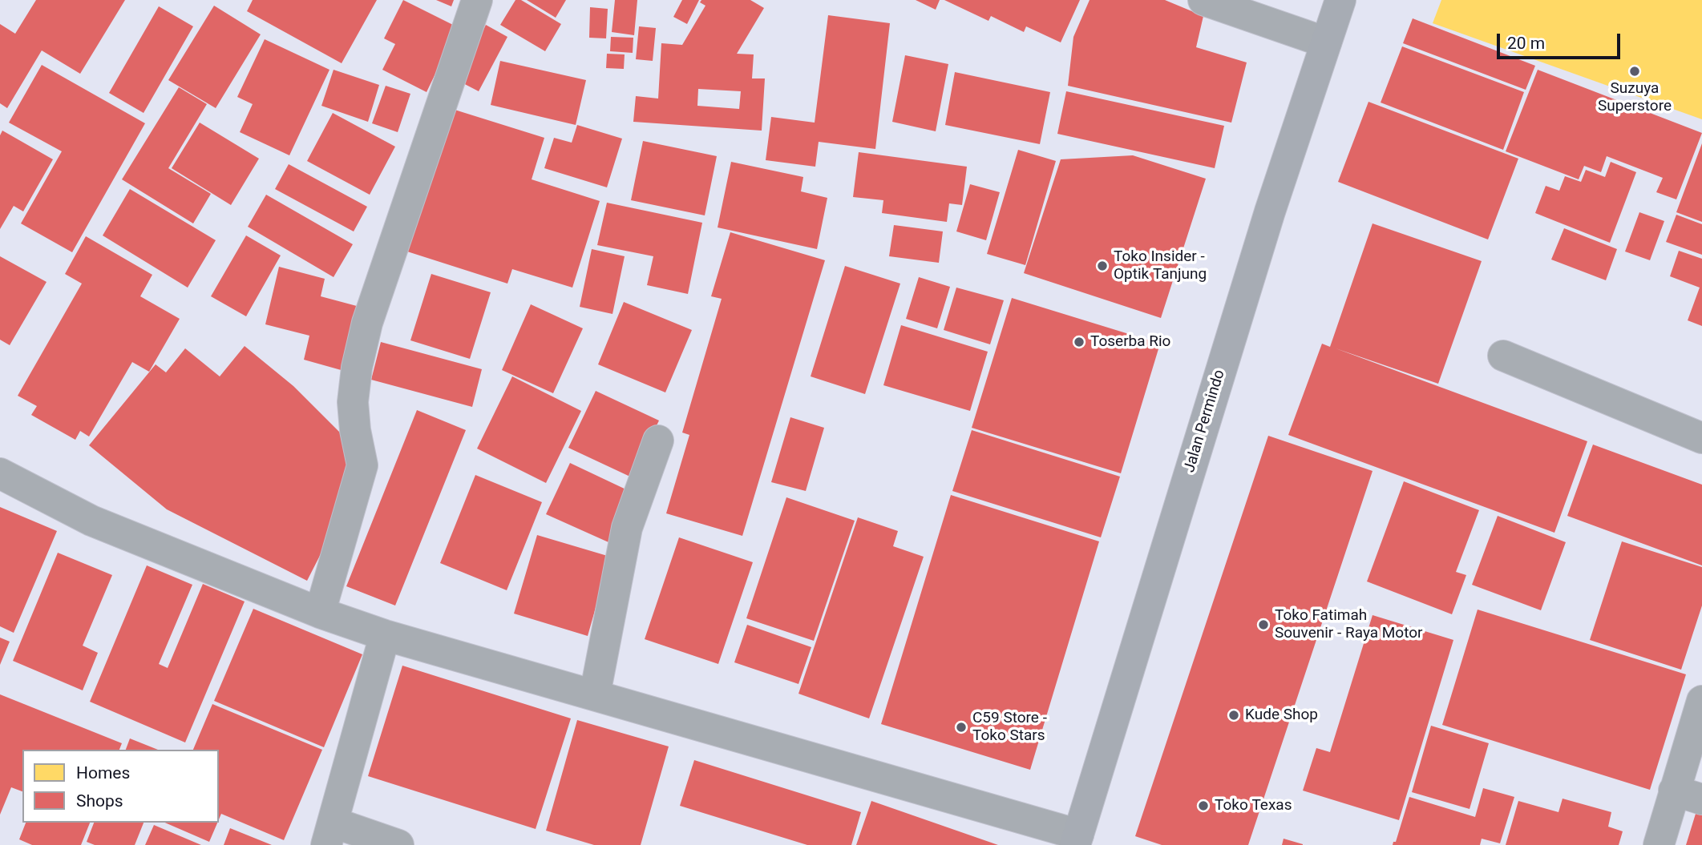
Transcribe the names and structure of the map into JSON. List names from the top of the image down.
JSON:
{
  "streets": {
    "main road": ["Jalan Permindo"]
  },
  "places": [
    "Suzuya Superstore",
    "Toko Insider - Optik Tanjung",
    "Toserba Rio",
    "Toko Fatimah Souvenir - Raya Motor",
    "Kude Shop",
    "C59 Store - Toko Stars",
    "Toko Texas"
  ],
  "legend": ["Homes", "Shops"],
  "scale_bar": "20 m"
}
